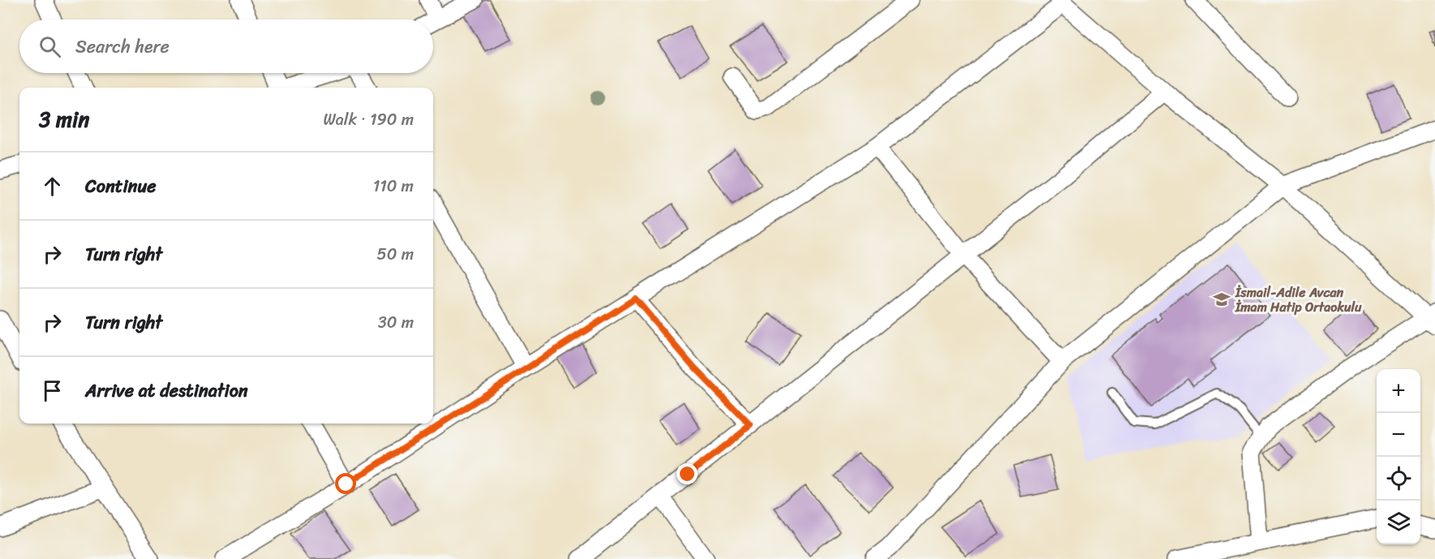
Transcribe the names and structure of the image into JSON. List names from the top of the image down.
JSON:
{
  "places": {
    "school or university": ["İsmail-Adile Avcan İmam Hatip Ortaokulu"]
  },
  "page": {
    "search": "Search here",
    "heading": ["3 min", "Walk · 190 m"],
    "list": [
      ["Continue", "110 m"],
      ["Turn right", "50 m"],
      ["Turn right", "30 m"],
      "Arrive at destination"
    ],
    "map_buttons": ["+", "−"]
  }
}
